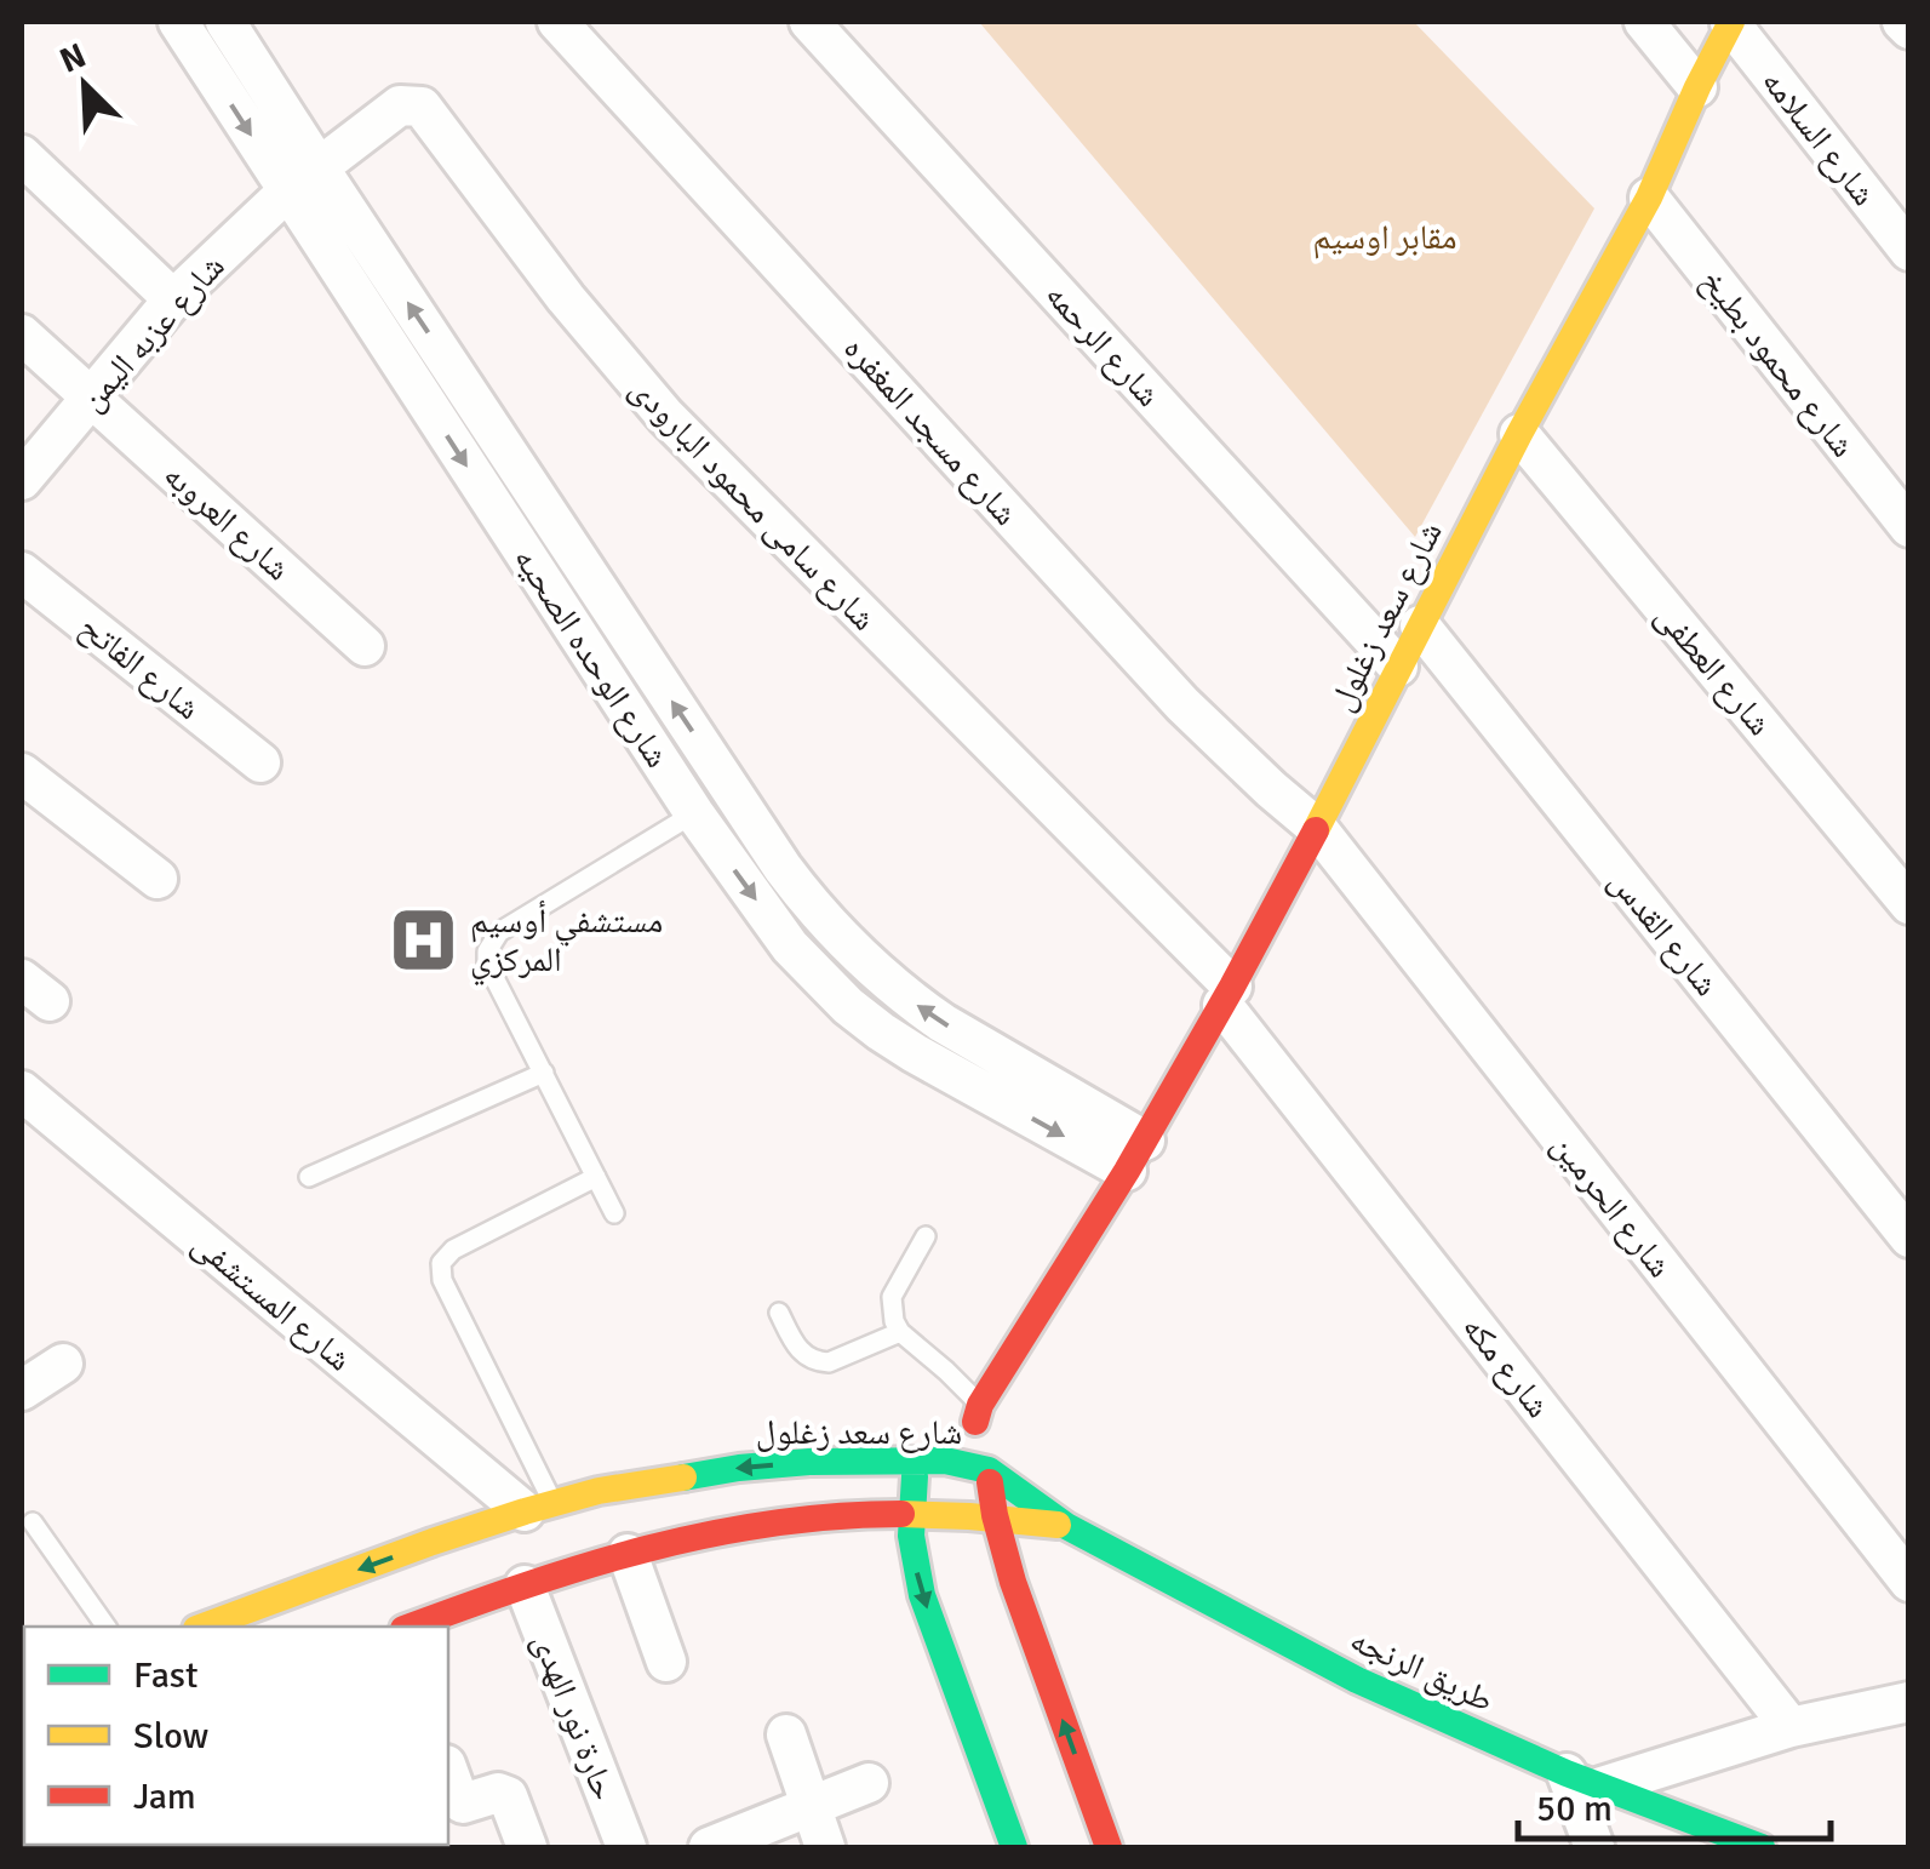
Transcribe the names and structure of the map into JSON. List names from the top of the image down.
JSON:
{
  "streets": {
    "street": [
      "شارع السلامه",
      "شارع عزبه اليمن",
      "شارع الرحمه",
      "شارع محمود بطيخ",
      "شارع مسجد المغفره",
      "شارع سامى محمود البارودى",
      "شارع العروبه",
      "شارع سعد زغلول",
      "شارع الوحده الصحيه",
      "شارع الفاتح",
      "شارع العطفى",
      "شارع القدس",
      "شارع الحرمين",
      "شارع المستشفى",
      "شارع مكه",
      "طريق الرنجه",
      "حارة نور الهدى"
    ]
  },
  "crossings": [
    ["شارع السلامه", "شارع سعد زغلول"],
    ["شارع عزبه اليمن", "شارع سامى محمود البارودى"],
    ["شارع عزبه اليمن", "شارع العروبه"],
    ["شارع عزبه اليمن", "شارع الوحده الصحيه"],
    ["شارع الرحمه", "شارع سعد زغلول"],
    ["شارع محمود بطيخ", "شارع سعد زغلول"],
    ["شارع مسجد المغفره", "شارع سعد زغلول"],
    ["شارع مسجد المغفره", "شارع الحرمين"],
    ["شارع سامى محمود البارودى", "شارع سعد زغلول"],
    ["شارع سامى محمود البارودى", "شارع الوحده الصحيه"],
    ["شارع سامى محمود البارودى", "شارع مكه"],
    ["شارع سعد زغلول", "شارع الوحده الصحيه"],
    ["شارع سعد زغلول", "شارع العطفى"],
    ["شارع سعد زغلول", "شارع القدس"],
    ["شارع سعد زغلول", "شارع الحرمين"],
    ["شارع سعد زغلول", "شارع المستشفى"],
    ["شارع سعد زغلول", "شارع مكه"],
    ["شارع سعد زغلول", "طريق الرنجه"]
  ],
  "parks": ["مقابر اوسيم"],
  "places": {
    "hospital": ["مستشفي أوسيم المركزي"]
  },
  "legend": ["Fast", "Slow", "Jam"],
  "scale_bar": "50 m",
  "north": "top left"
}
